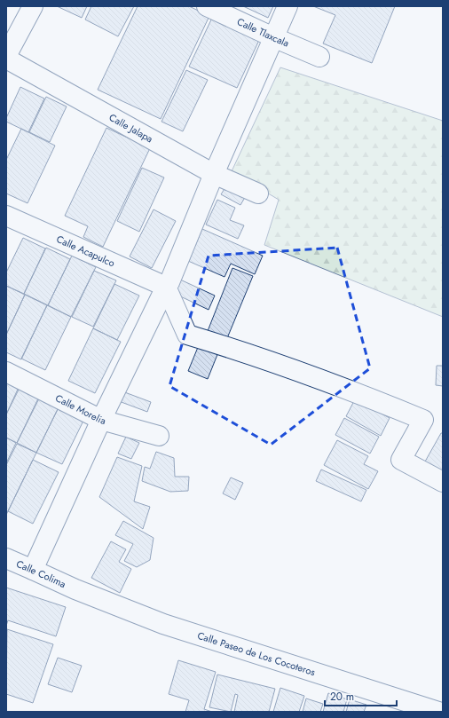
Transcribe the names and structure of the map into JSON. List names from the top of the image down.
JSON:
{
  "streets": {
    "street": [
      "Calle Tlaxcala",
      "Calle Jalapa",
      "Calle Acapulco",
      "Calle Morelia",
      "Calle Colima",
      "Calle Paseo de Los Cocoteros"
    ]
  },
  "crossings": [
    ["Calle Colima", "Calle Paseo de Los Cocoteros"]
  ],
  "scale_bar": "20 m"
}
